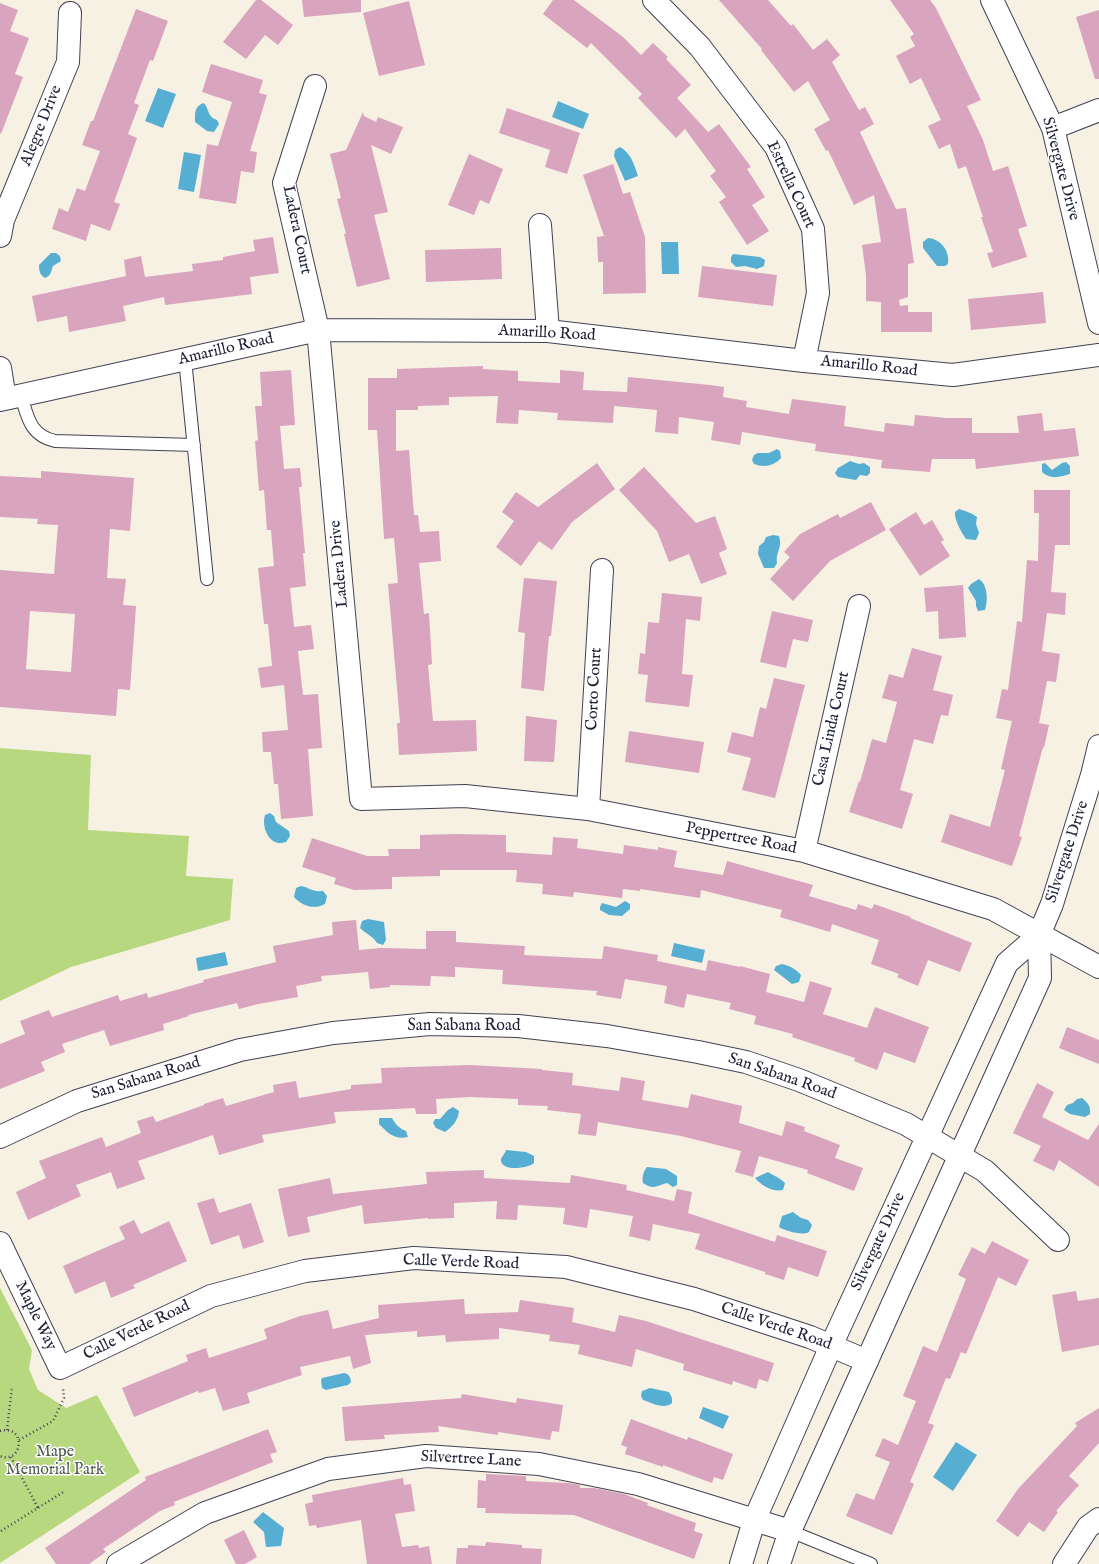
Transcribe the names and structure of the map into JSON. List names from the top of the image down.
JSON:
{
  "streets": {
    "street": [
      "Alegre Drive",
      "Silvergate Drive",
      "Estrella Court",
      "Ladera Court",
      "Amarillo Road",
      "Ladera Drive",
      "Corto Court",
      "Casa Linda Court",
      "Peppertree Road",
      "San Sabana Road",
      "Calle Verde Road",
      "Maple Way",
      "Silvertree Lane"
    ]
  },
  "crossings": [
    ["Silvergate Drive", "Peppertree Road"],
    ["Silvergate Drive", "San Sabana Road"],
    ["Silvergate Drive", "Calle Verde Road"],
    ["Silvergate Drive", "Silvertree Lane"],
    ["Estrella Court", "Amarillo Road"],
    ["Ladera Court", "Amarillo Road"],
    ["Ladera Court", "Ladera Drive"],
    ["Amarillo Road", "Ladera Drive"],
    ["Ladera Drive", "Peppertree Road"],
    ["Corto Court", "Peppertree Road"],
    ["Casa Linda Court", "Peppertree Road"],
    ["Calle Verde Road", "Maple Way"]
  ],
  "parks": ["Mape Memorial Park"]
}
